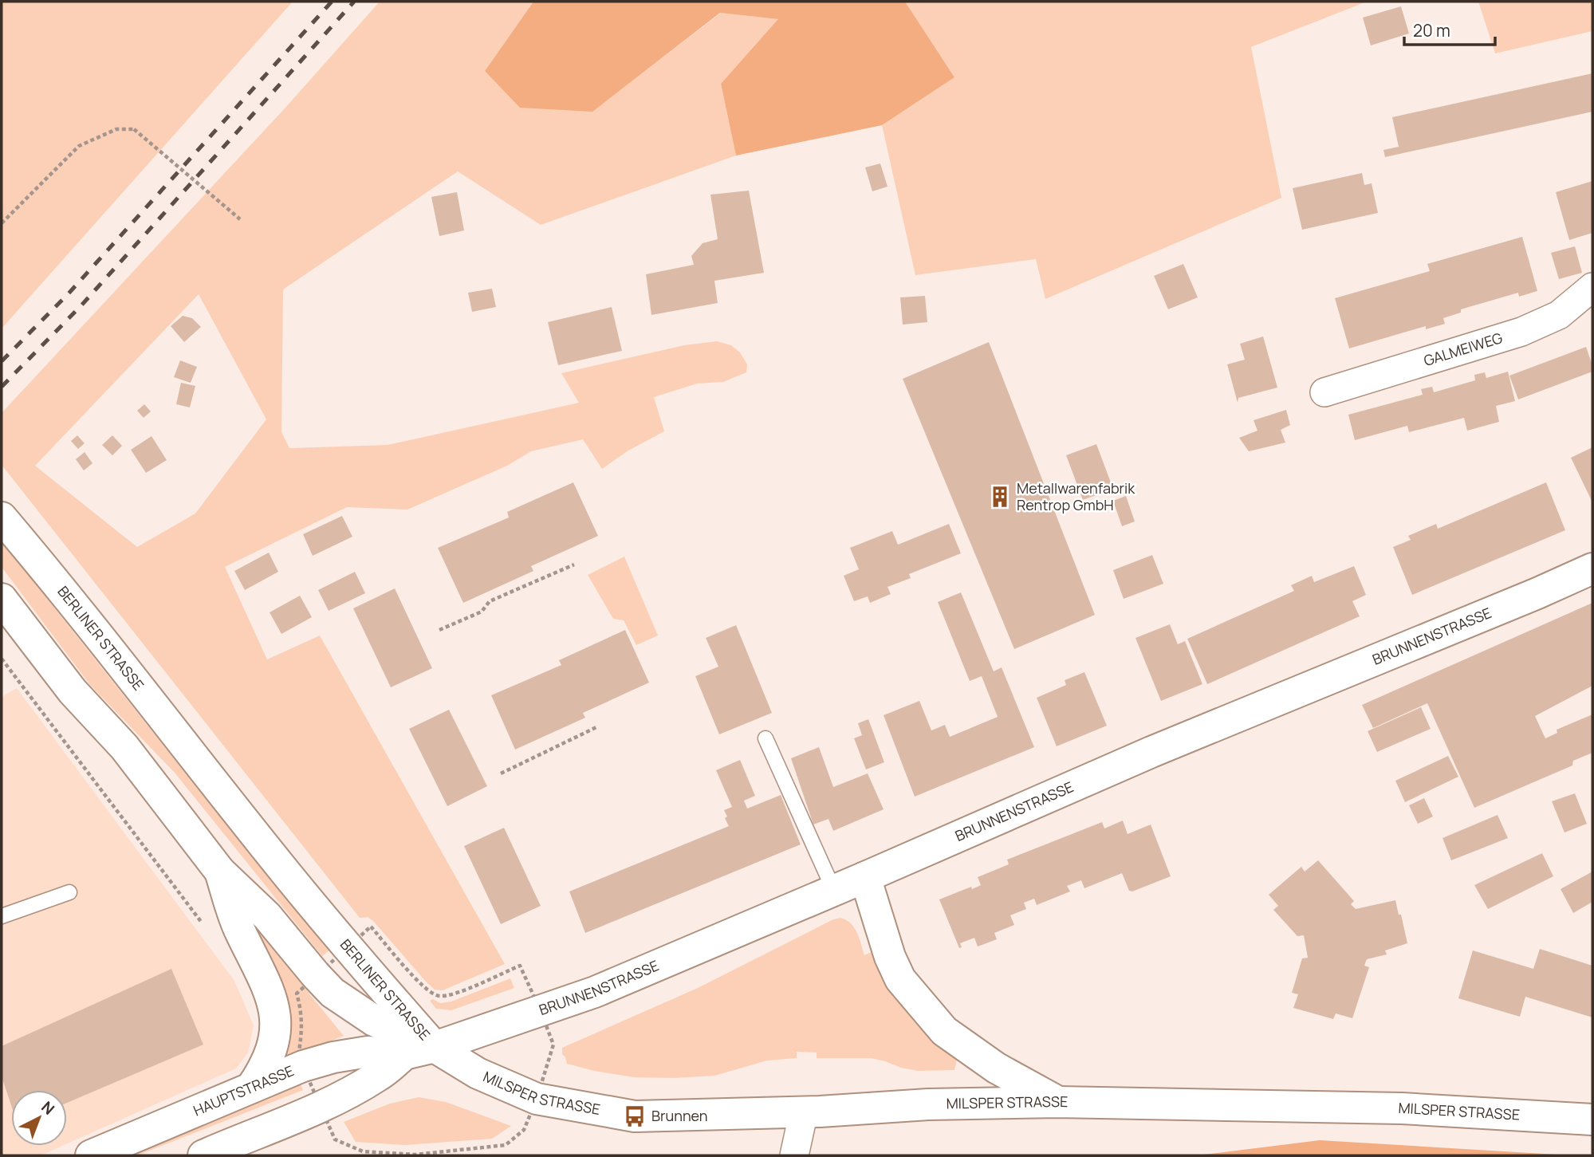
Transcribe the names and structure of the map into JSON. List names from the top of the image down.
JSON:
{
  "streets": {
    "main road": [
      "BRUNNENSTRASSE",
      "BERLINER STRASSE",
      "HAUPTSTRASSE",
      "MILSPER STRASSE"
    ],
    "street": ["GALMEIWEG"]
  },
  "crossings": [
    ["BRUNNENSTRASSE", "BERLINER STRASSE"],
    ["BRUNNENSTRASSE", "HAUPTSTRASSE"],
    ["BRUNNENSTRASSE", "MILSPER STRASSE"],
    ["BERLINER STRASSE", "HAUPTSTRASSE"],
    ["BERLINER STRASSE", "MILSPER STRASSE"],
    ["HAUPTSTRASSE", "MILSPER STRASSE"]
  ],
  "places": {
    "building": ["Metallwarenfabrik Rentrop GmbH"],
    "bus stop": ["Brunnen"]
  },
  "scale_bar": "20 m",
  "north": "top right"
}
